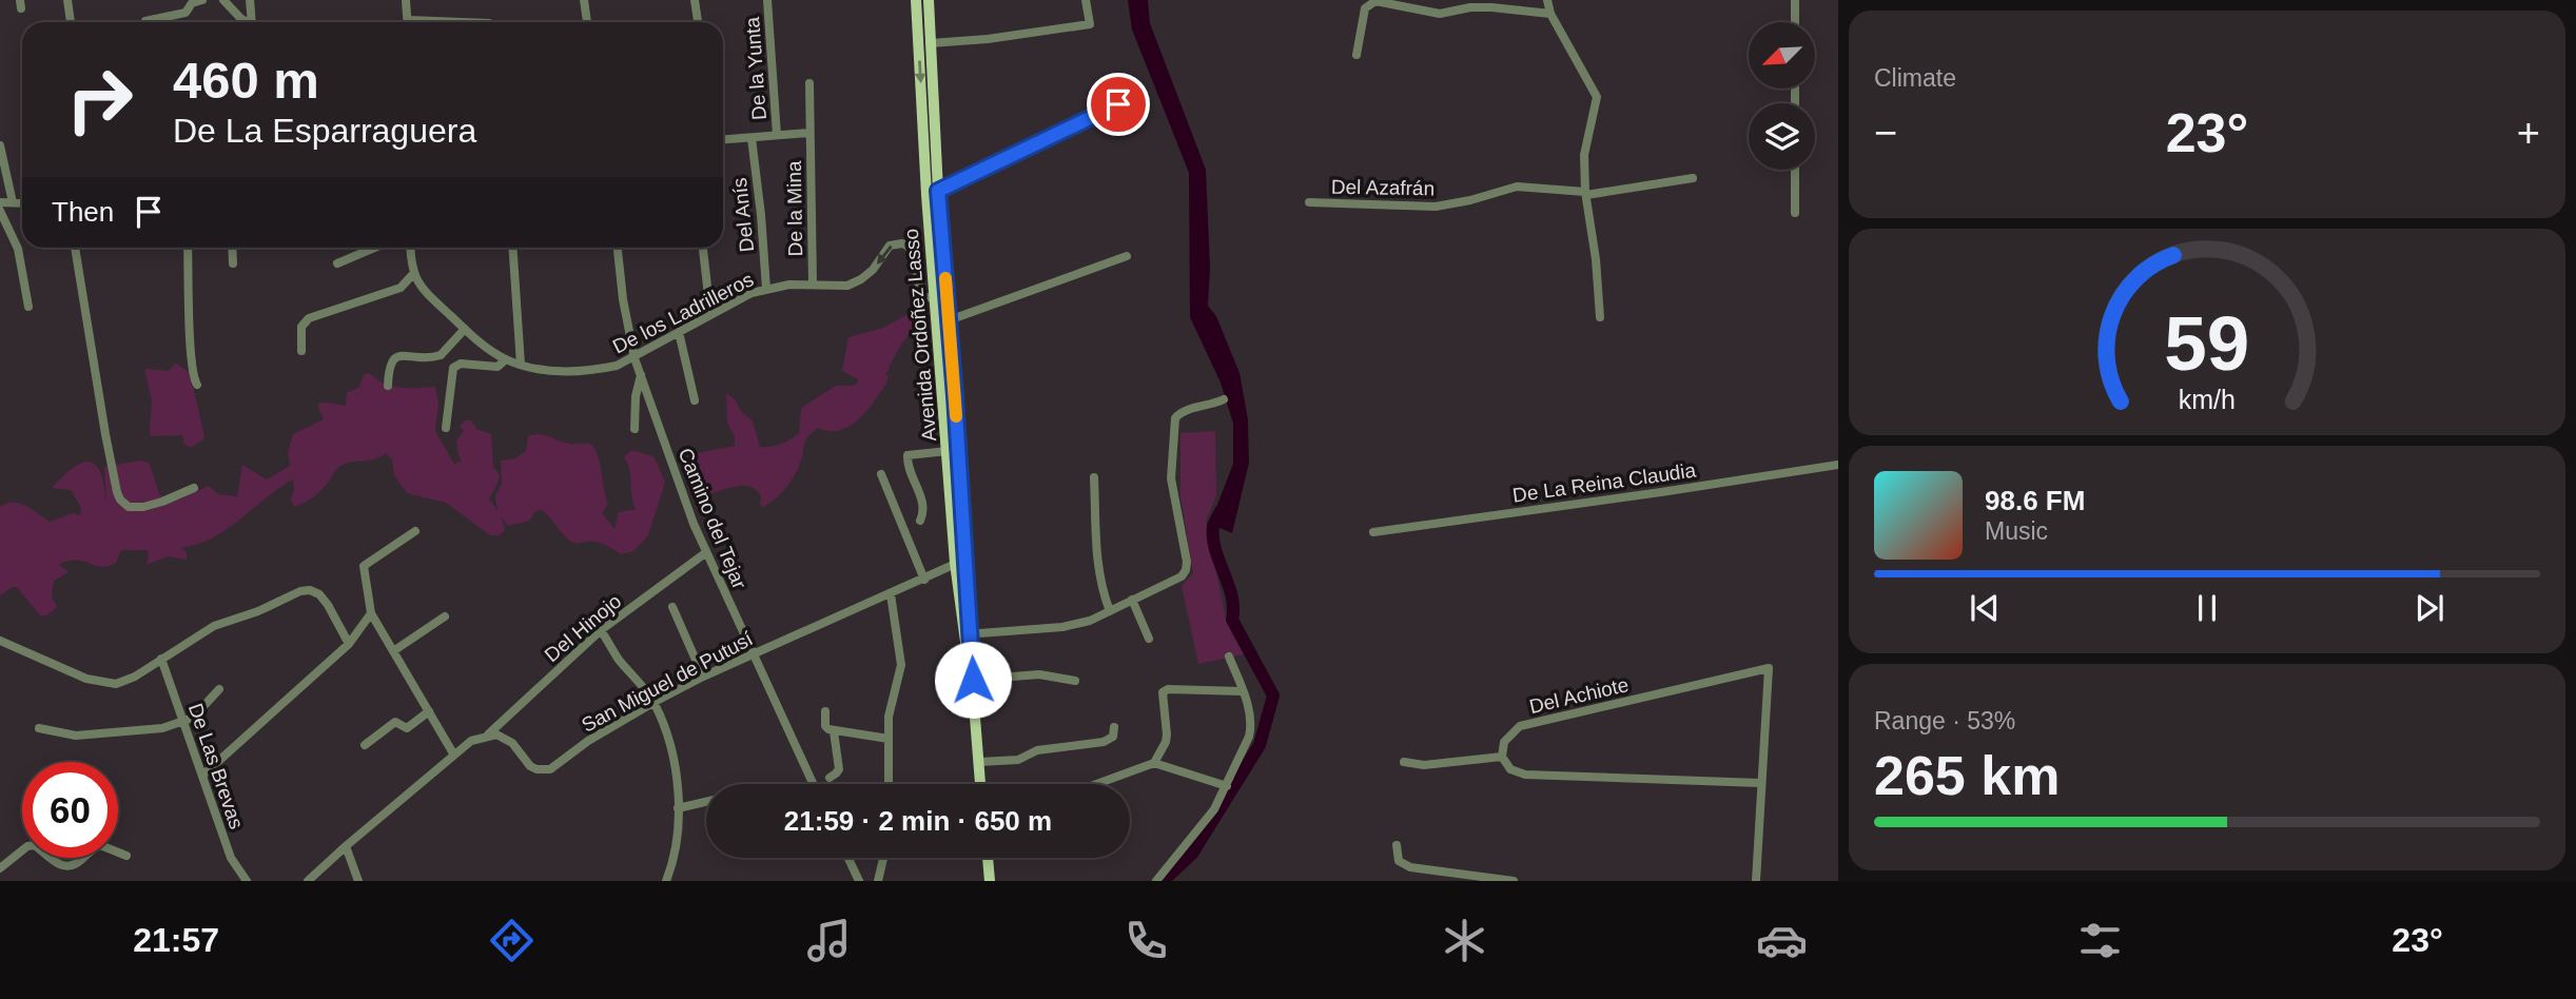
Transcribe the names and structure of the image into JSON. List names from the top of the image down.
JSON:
{
  "streets": {
    "main road": ["Avenida Ordoñez Lasso"],
    "street": [
      "De la Yunta",
      "Del Azafrán",
      "De la Mina",
      "Del Anís",
      "De los Ladrilleros",
      "De La Reina Claudia",
      "Camino del Tejar",
      "Del Hinojo",
      "San Miguel de Putusí",
      "Del Achiote",
      "De Las Brevas"
    ]
  },
  "crossings": [
    ["De la Mina", "De los Ladrilleros"],
    ["Del Anís", "De los Ladrilleros"],
    ["De los Ladrilleros", "Avenida Ordoñez Lasso"],
    ["De los Ladrilleros", "Camino del Tejar"],
    ["Avenida Ordoñez Lasso", "San Miguel de Putusí"],
    ["Camino del Tejar", "Del Hinojo"],
    ["Camino del Tejar", "San Miguel de Putusí"],
    ["Del Hinojo", "San Miguel de Putusí"]
  ],
  "north": "bottom left",
  "page": {
    "tile": [
      "Climate",
      ["Range · 53%", "265 km"]
    ],
    "turn": ["460 m", "De La Esparraguera"],
    "heat": ["−", "23°", "+"],
    "then": "Then",
    "song": ["98.6 FM", "Music"],
    "limit": "60",
    "trip": "21:59 · 2 min · 650 m",
    "tabs": ["21:57", "23°"],
    "gauge": ["59", "km/h"]
  }
}
